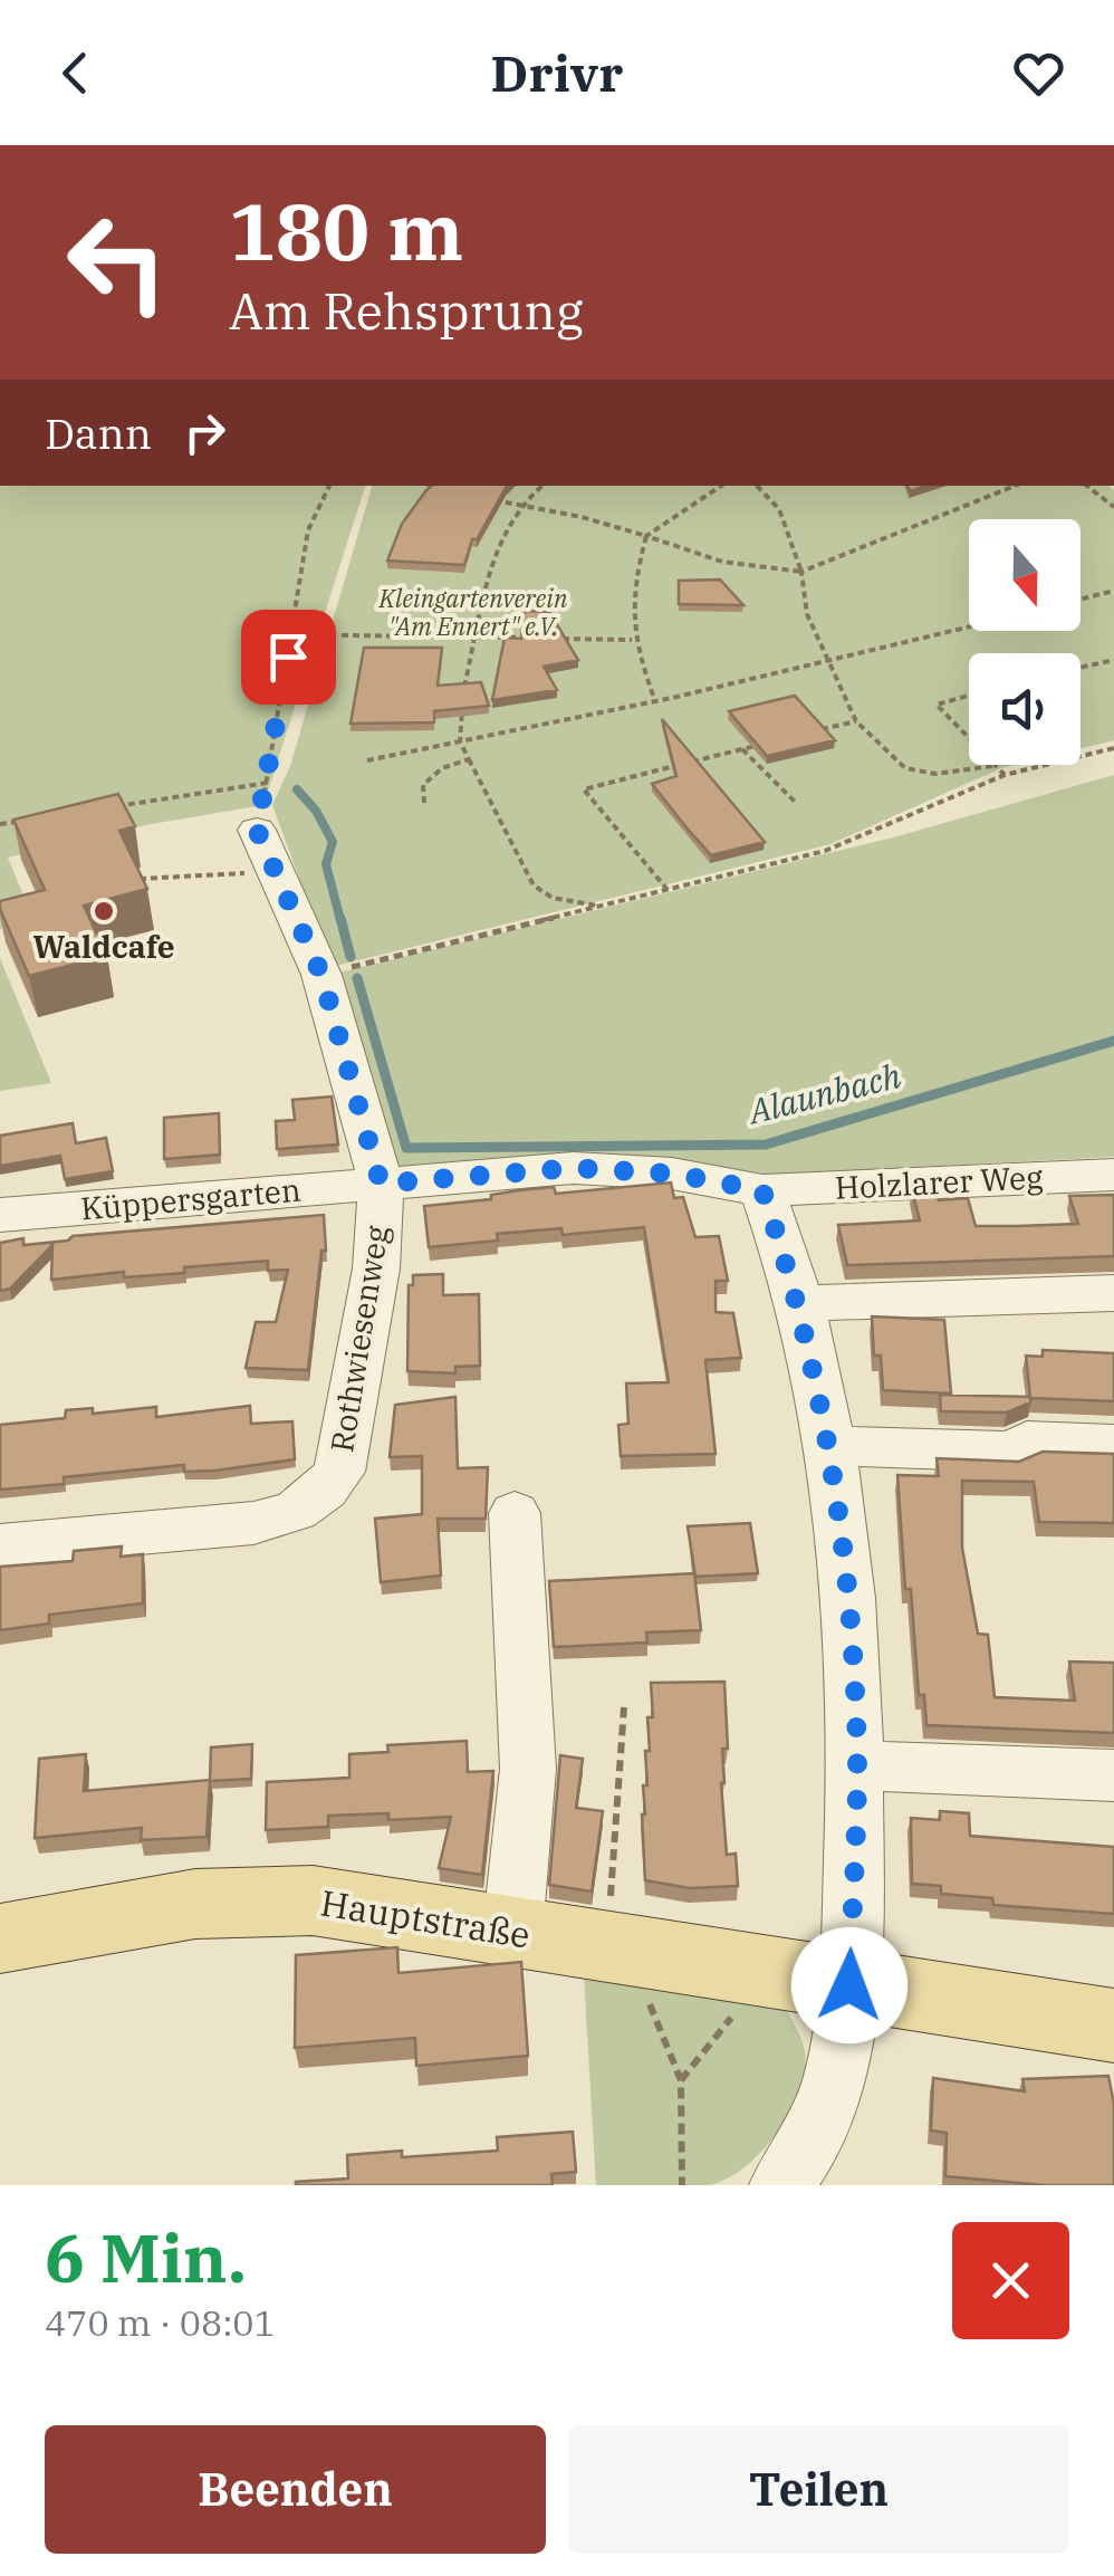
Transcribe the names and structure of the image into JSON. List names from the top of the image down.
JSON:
{
  "streets": {
    "main road": ["Hauptstraße"],
    "street": ["Holzlarer Weg", "Küppersgarten", "Rothwiesenweg"]
  },
  "crossings": [
    ["Holzlarer Weg", "Küppersgarten"],
    ["Holzlarer Weg", "Rothwiesenweg"],
    ["Küppersgarten", "Rothwiesenweg"]
  ],
  "water": ["Alaunbach"],
  "parks": ["Kleingartenverein \"Am Ennert\" e.V."],
  "places": ["Waldcafe"],
  "north": "bottom",
  "page": {
    "header": "Drivr",
    "turn": ["180 m", "Am Rehsprung"],
    "then": "Dann",
    "heading": ["6 Min.", "470 m · 08:01"],
    "buttons": ["Beenden", "Teilen"]
  }
}
